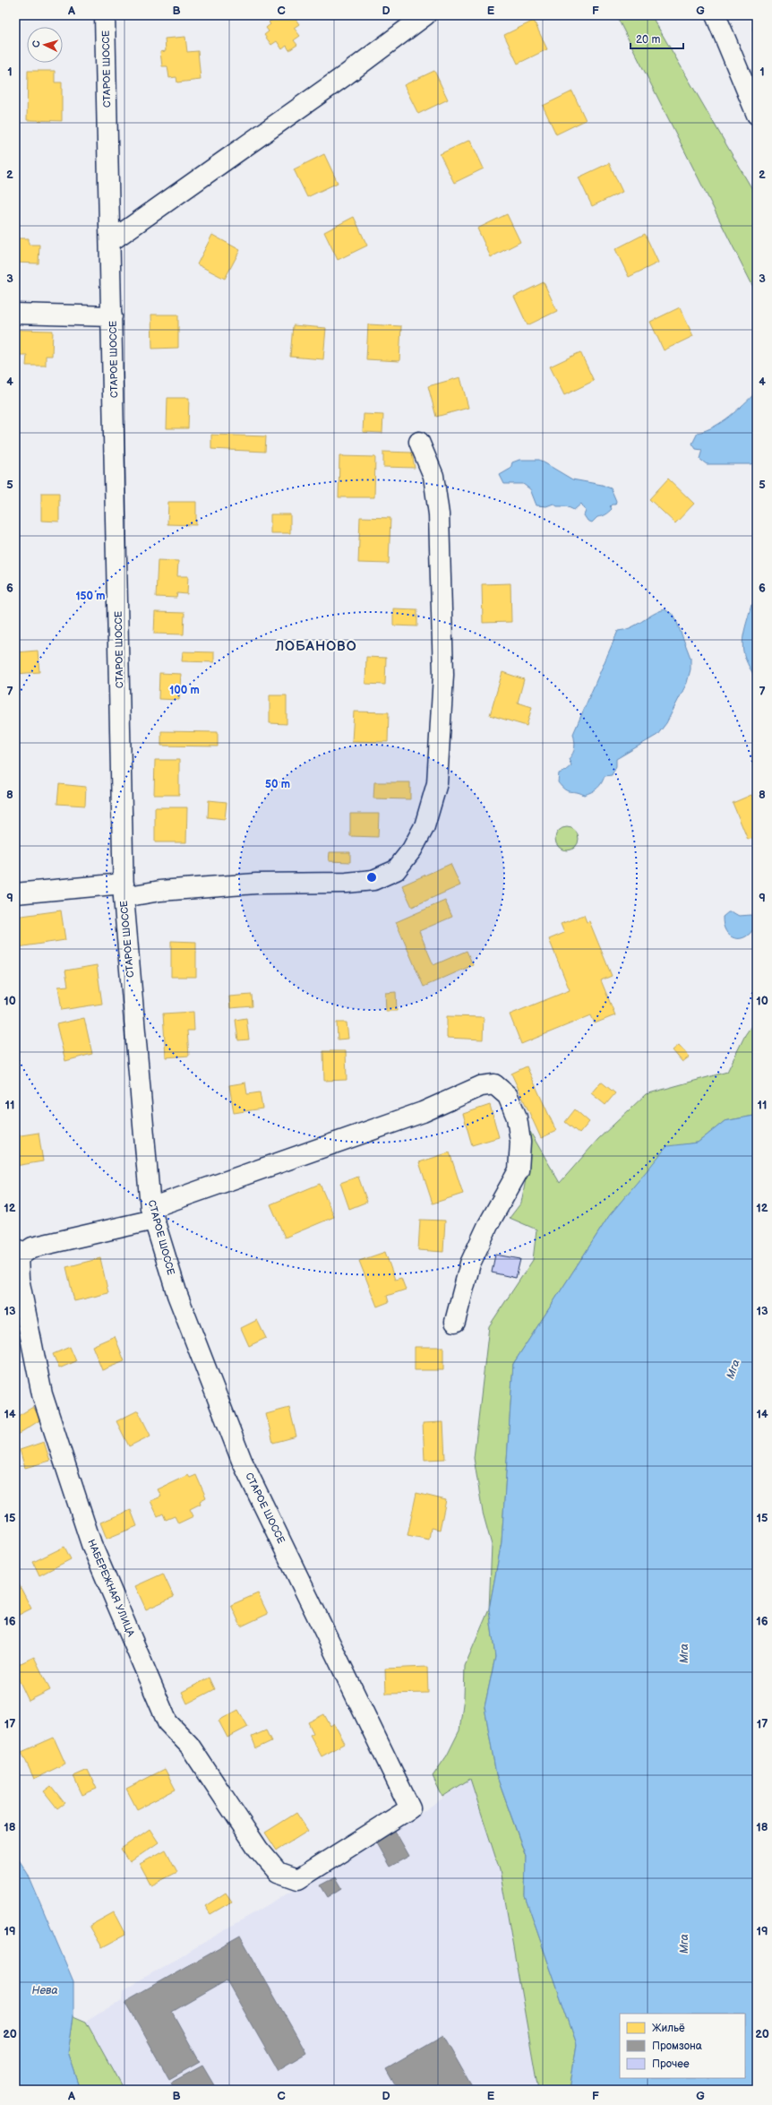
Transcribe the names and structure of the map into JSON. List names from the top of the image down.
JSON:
{
  "streets": {
    "street": ["СТАРОЕ ШОССЕ", "НАБЕРЕЖНАЯ УЛИЦА"]
  },
  "crossings": [
    ["СТАРОЕ ШОССЕ", "НАБЕРЕЖНАЯ УЛИЦА"]
  ],
  "districts": ["ЛОБАНОВО"],
  "water": ["Мга", "Нева"],
  "legend": ["Жильё", "Промзона", "Прочее"],
  "scale_bar": "20 m",
  "north": "left",
  "grid": {
    "columns": [
      "A",
      "B",
      "C",
      "D",
      "E",
      "F",
      "G"
    ],
    "rows": [
      "1",
      "2",
      "3",
      "4",
      "5",
      "6",
      "7",
      "8",
      "9",
      "10",
      "11",
      "12",
      "13",
      "14",
      "15",
      "16",
      "17",
      "18",
      "19",
      "20"
    ]
  },
  "rings": ["150 m", "100 m", "50 m"]
}
